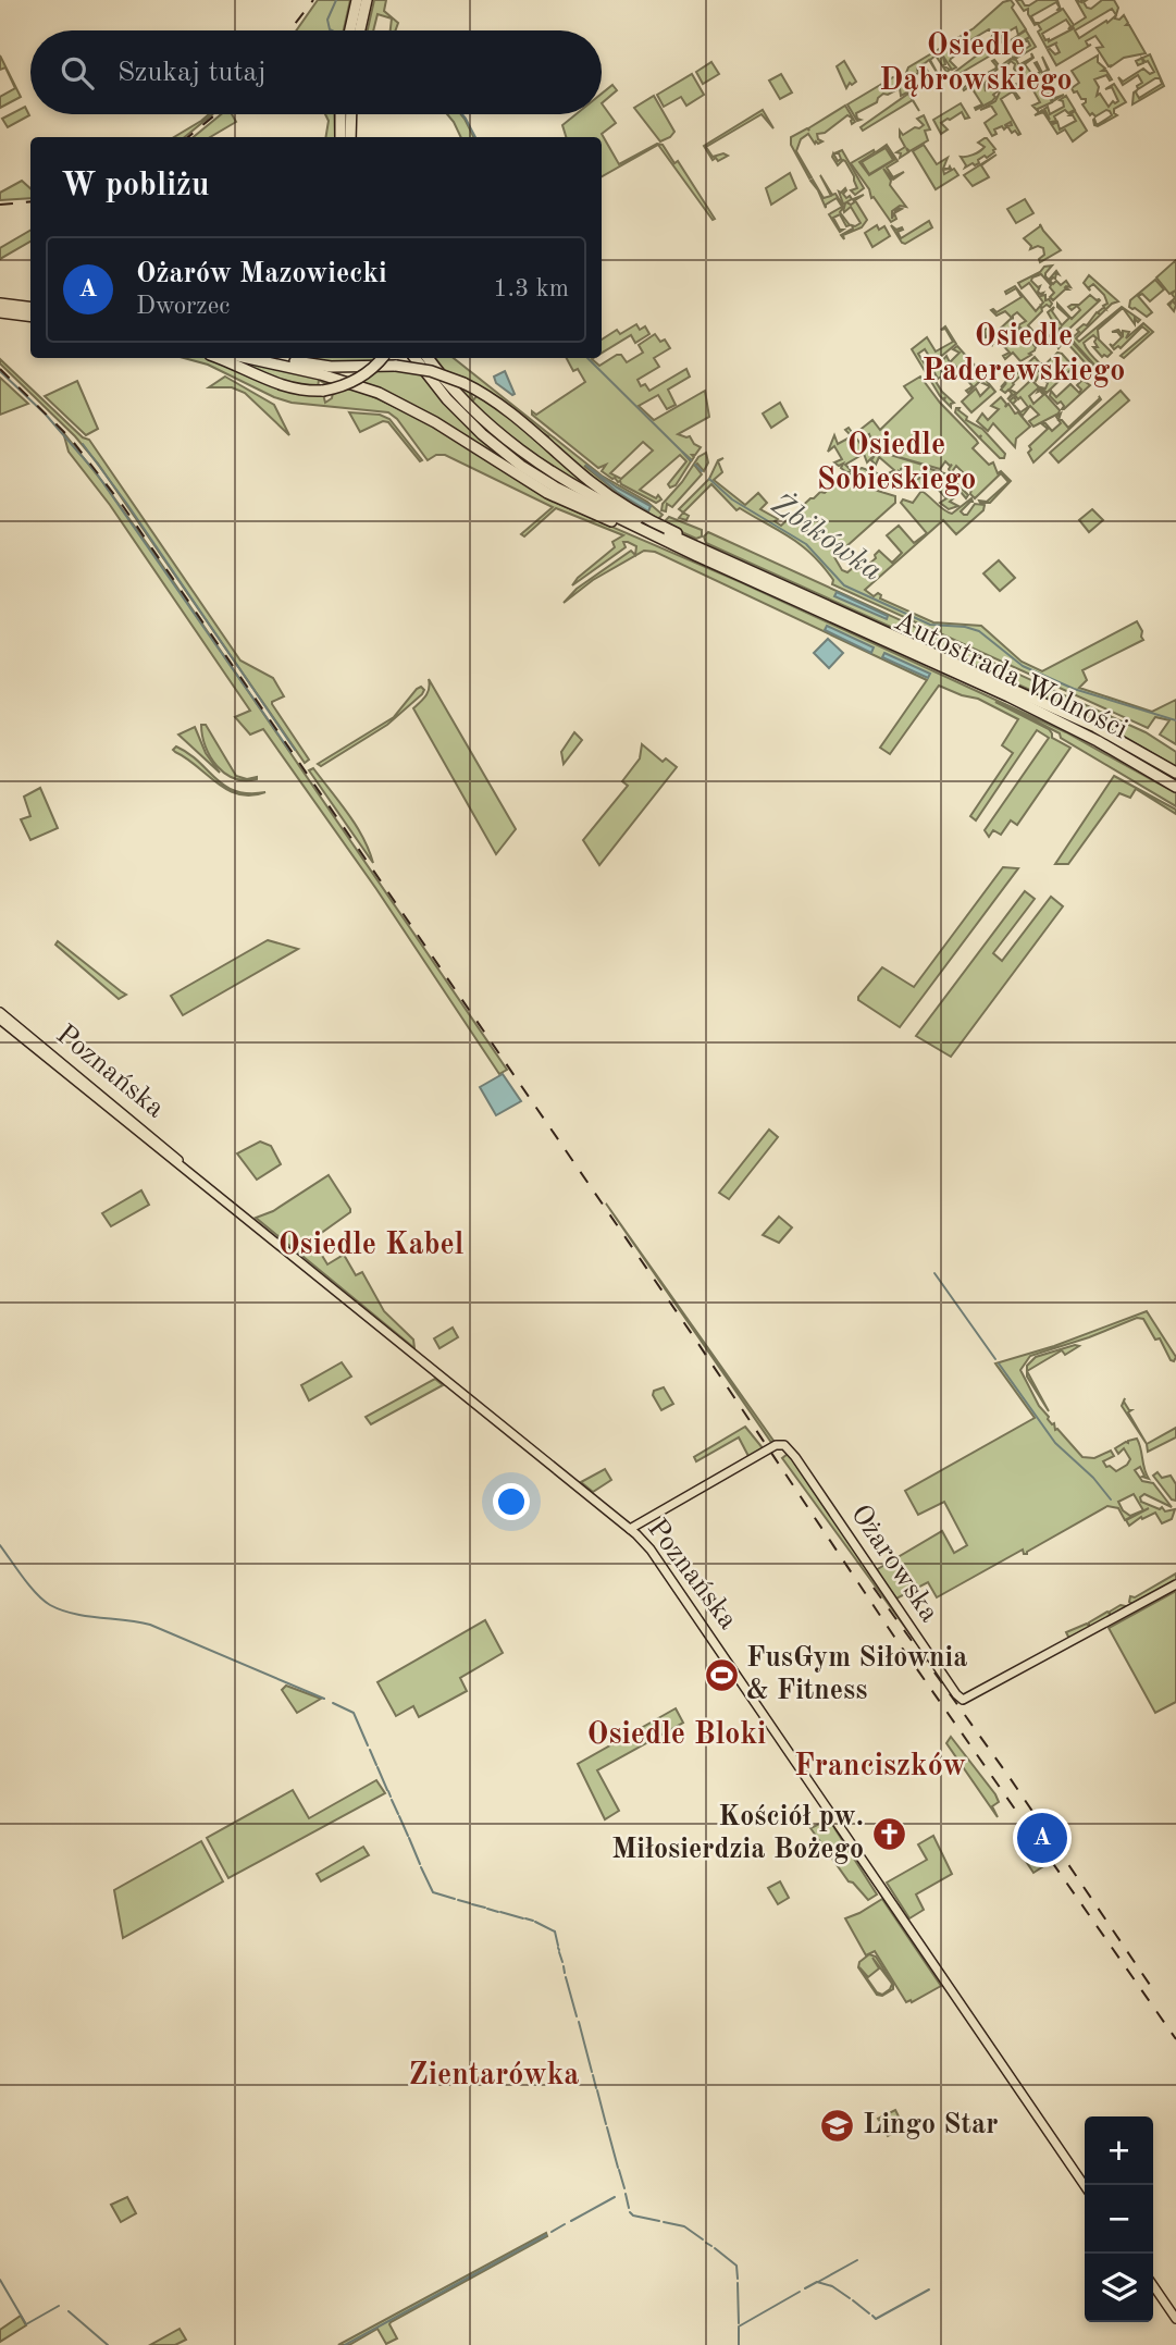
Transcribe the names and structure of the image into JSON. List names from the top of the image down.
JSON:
{
  "streets": {
    "highway": ["Autostrada Wolności"],
    "main road": ["Poznańska", "Ożarowska"]
  },
  "crossings": [
    ["Poznańska", "Ożarowska"]
  ],
  "districts": [
    "Osiedle Dąbrowskiego",
    "Osiedle Paderewskiego",
    "Osiedle Sobieskiego",
    "Osiedle Kabel",
    "Osiedle Bloki",
    "Franciszków",
    "Zientarówka"
  ],
  "water": ["Żbikówka"],
  "places": {
    "sports": ["FusGym Siłownia & Fitness"],
    "church": ["Kościół pw. Miłosierdzia Bożego"],
    "school or university": ["Lingo Star"]
  },
  "page": {
    "search": "Szukaj tutaj",
    "heading": "W pobliżu",
    "list": [
      {
        "mark": "A",
        "name": "Ożarów Mazowiecki",
        "note": "Dworzec",
        "value": "1.3 km"
      }
    ],
    "pins": "A",
    "map_buttons": ["+", "−"]
  }
}
